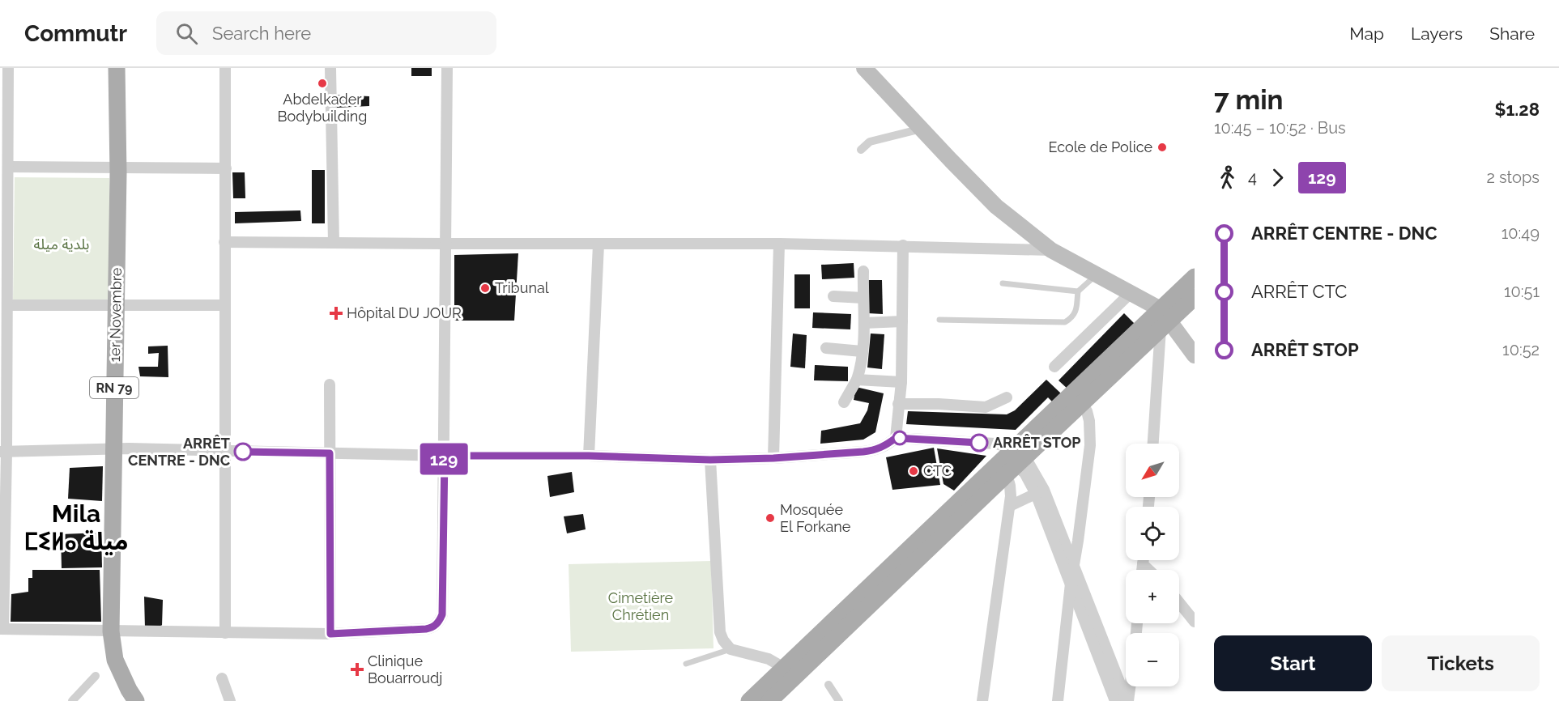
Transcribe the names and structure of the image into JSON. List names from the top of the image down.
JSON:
{
  "streets": {
    "main road": ["1er Novembre", "RN 79"]
  },
  "districts": ["Mila ⵎⵉⵍⴰ ميلة"],
  "parks": ["بلدية ميلة", "Cimetière Chrétien"],
  "places": {
    "other": [
      "Abdelkader Bodybuilding",
      "Ecole de Police",
      "Tribunal",
      "ARRÊT STOP",
      "ARRÊT CENTRE - DNC",
      "CTC",
      "Mosquée El Forkane"
    ],
    "health": ["Hôpital DU JOUR", "Clinique Bouarroudj"]
  },
  "lines": ["bus line 129"],
  "north": "bottom left",
  "page": {
    "header": "Commutr",
    "search": "Search here",
    "nav": ["Map", "Layers", "Share"],
    "on_map": "129",
    "heading": ["7 min", "10:45 – 10:52 · Bus", "$1.28"],
    "legs": ["4", "129", "2 stops"],
    "list": [
      {
        "name": "ARRÊT CENTRE - DNC",
        "value": "10:49"
      },
      {
        "name": "ARRÊT CTC",
        "value": "10:51"
      },
      {
        "name": "ARRÊT STOP",
        "value": "10:52"
      }
    ],
    "map_buttons": ["+", "−"],
    "buttons": ["Start", "Tickets"]
  }
}
